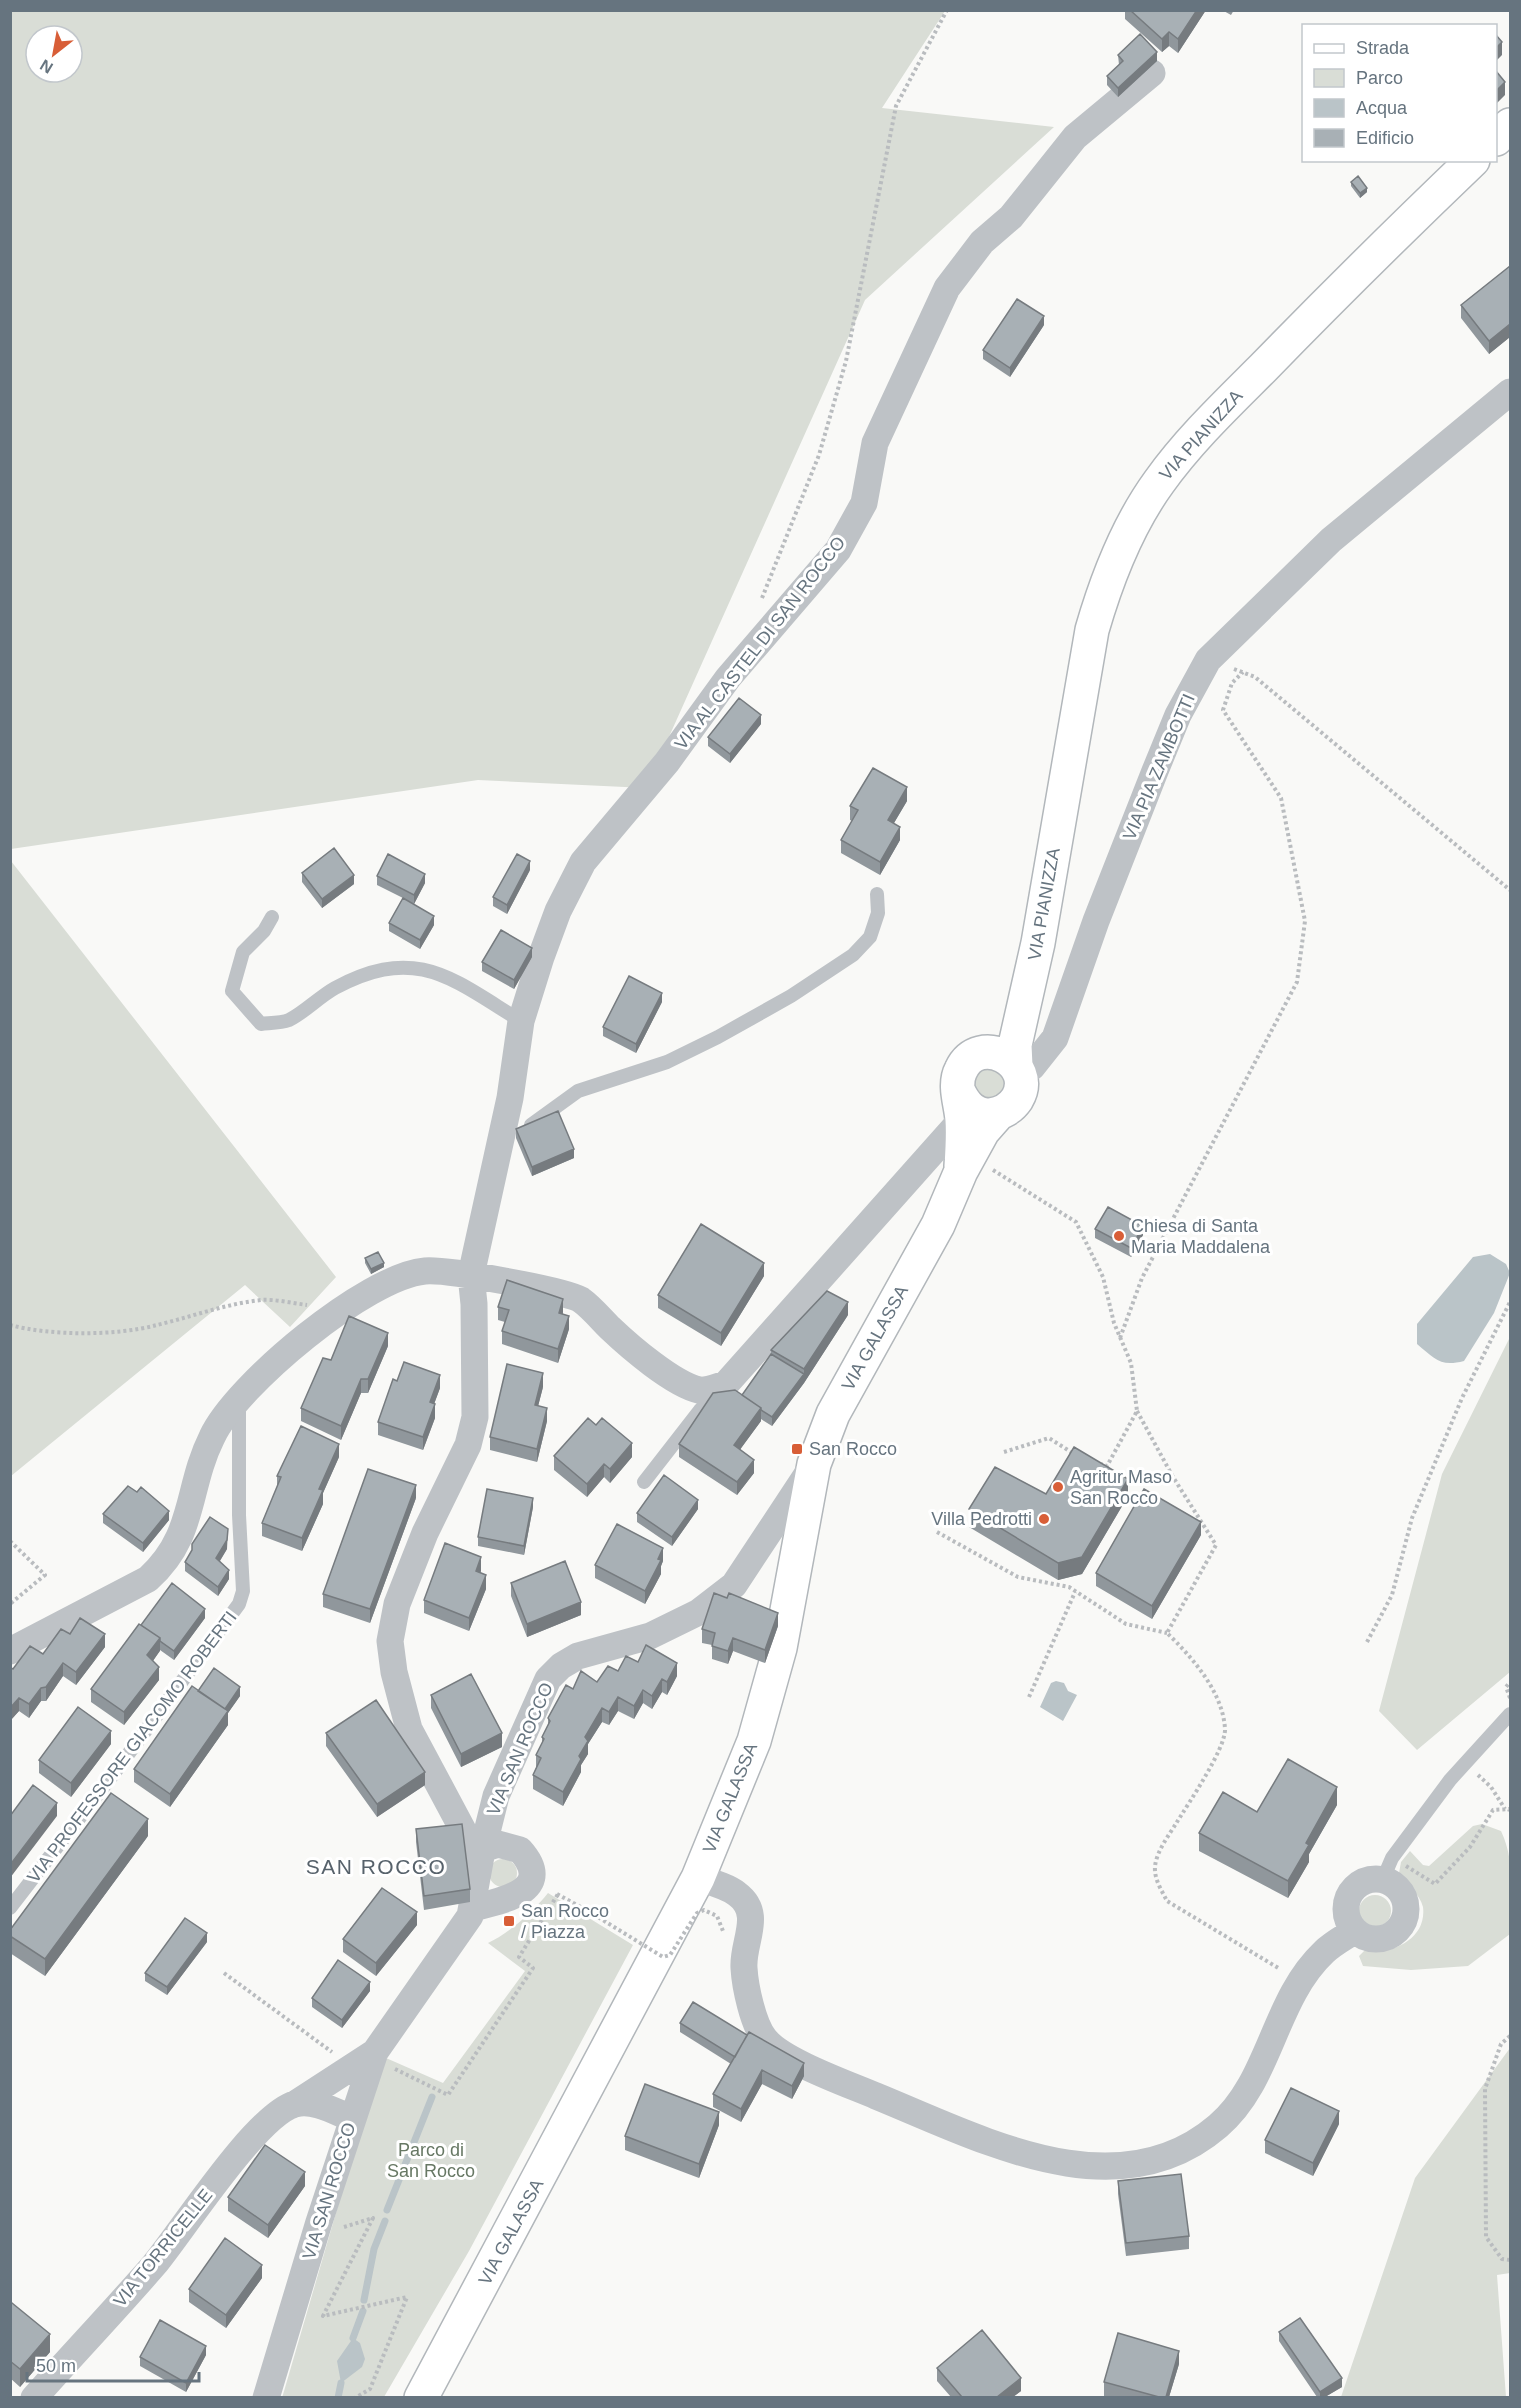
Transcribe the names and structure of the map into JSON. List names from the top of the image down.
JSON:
{
  "streets": {
    "main road": ["VIA PIANIZZA", "VIA GALASSA"],
    "street": [
      "VIA AL CASTEL DI SAN ROCCO",
      "VIA PIA ZAMBOTTI",
      "VIA SAN ROCCO",
      "VIA TORRICELLE"
    ],
    "lane": ["VIA PROFESSORE GIACOMO ROBERTI"]
  },
  "crossings": [
    ["VIA PIANIZZA", "VIA PIA ZAMBOTTI"],
    ["VIA PIANIZZA", "VIA GALASSA"],
    ["VIA AL CASTEL DI SAN ROCCO", "VIA SAN ROCCO"],
    ["VIA PIA ZAMBOTTI", "VIA GALASSA"],
    ["VIA GALASSA", "VIA SAN ROCCO"],
    ["VIA SAN ROCCO", "VIA TORRICELLE"]
  ],
  "districts": ["SAN ROCCO"],
  "parks": ["Parco di San Rocco"],
  "places": {
    "other": ["Chiesa di Santa Maria Maddalena", "Agritur Maso San Rocco", "Villa Pedrotti"],
    "transit": ["San Rocco", "San Rocco / Piazza"]
  },
  "legend": [
    "Strada",
    "Parco",
    "Acqua",
    "Edificio"
  ],
  "scale_bar": "50 m",
  "north": "bottom left"
}
